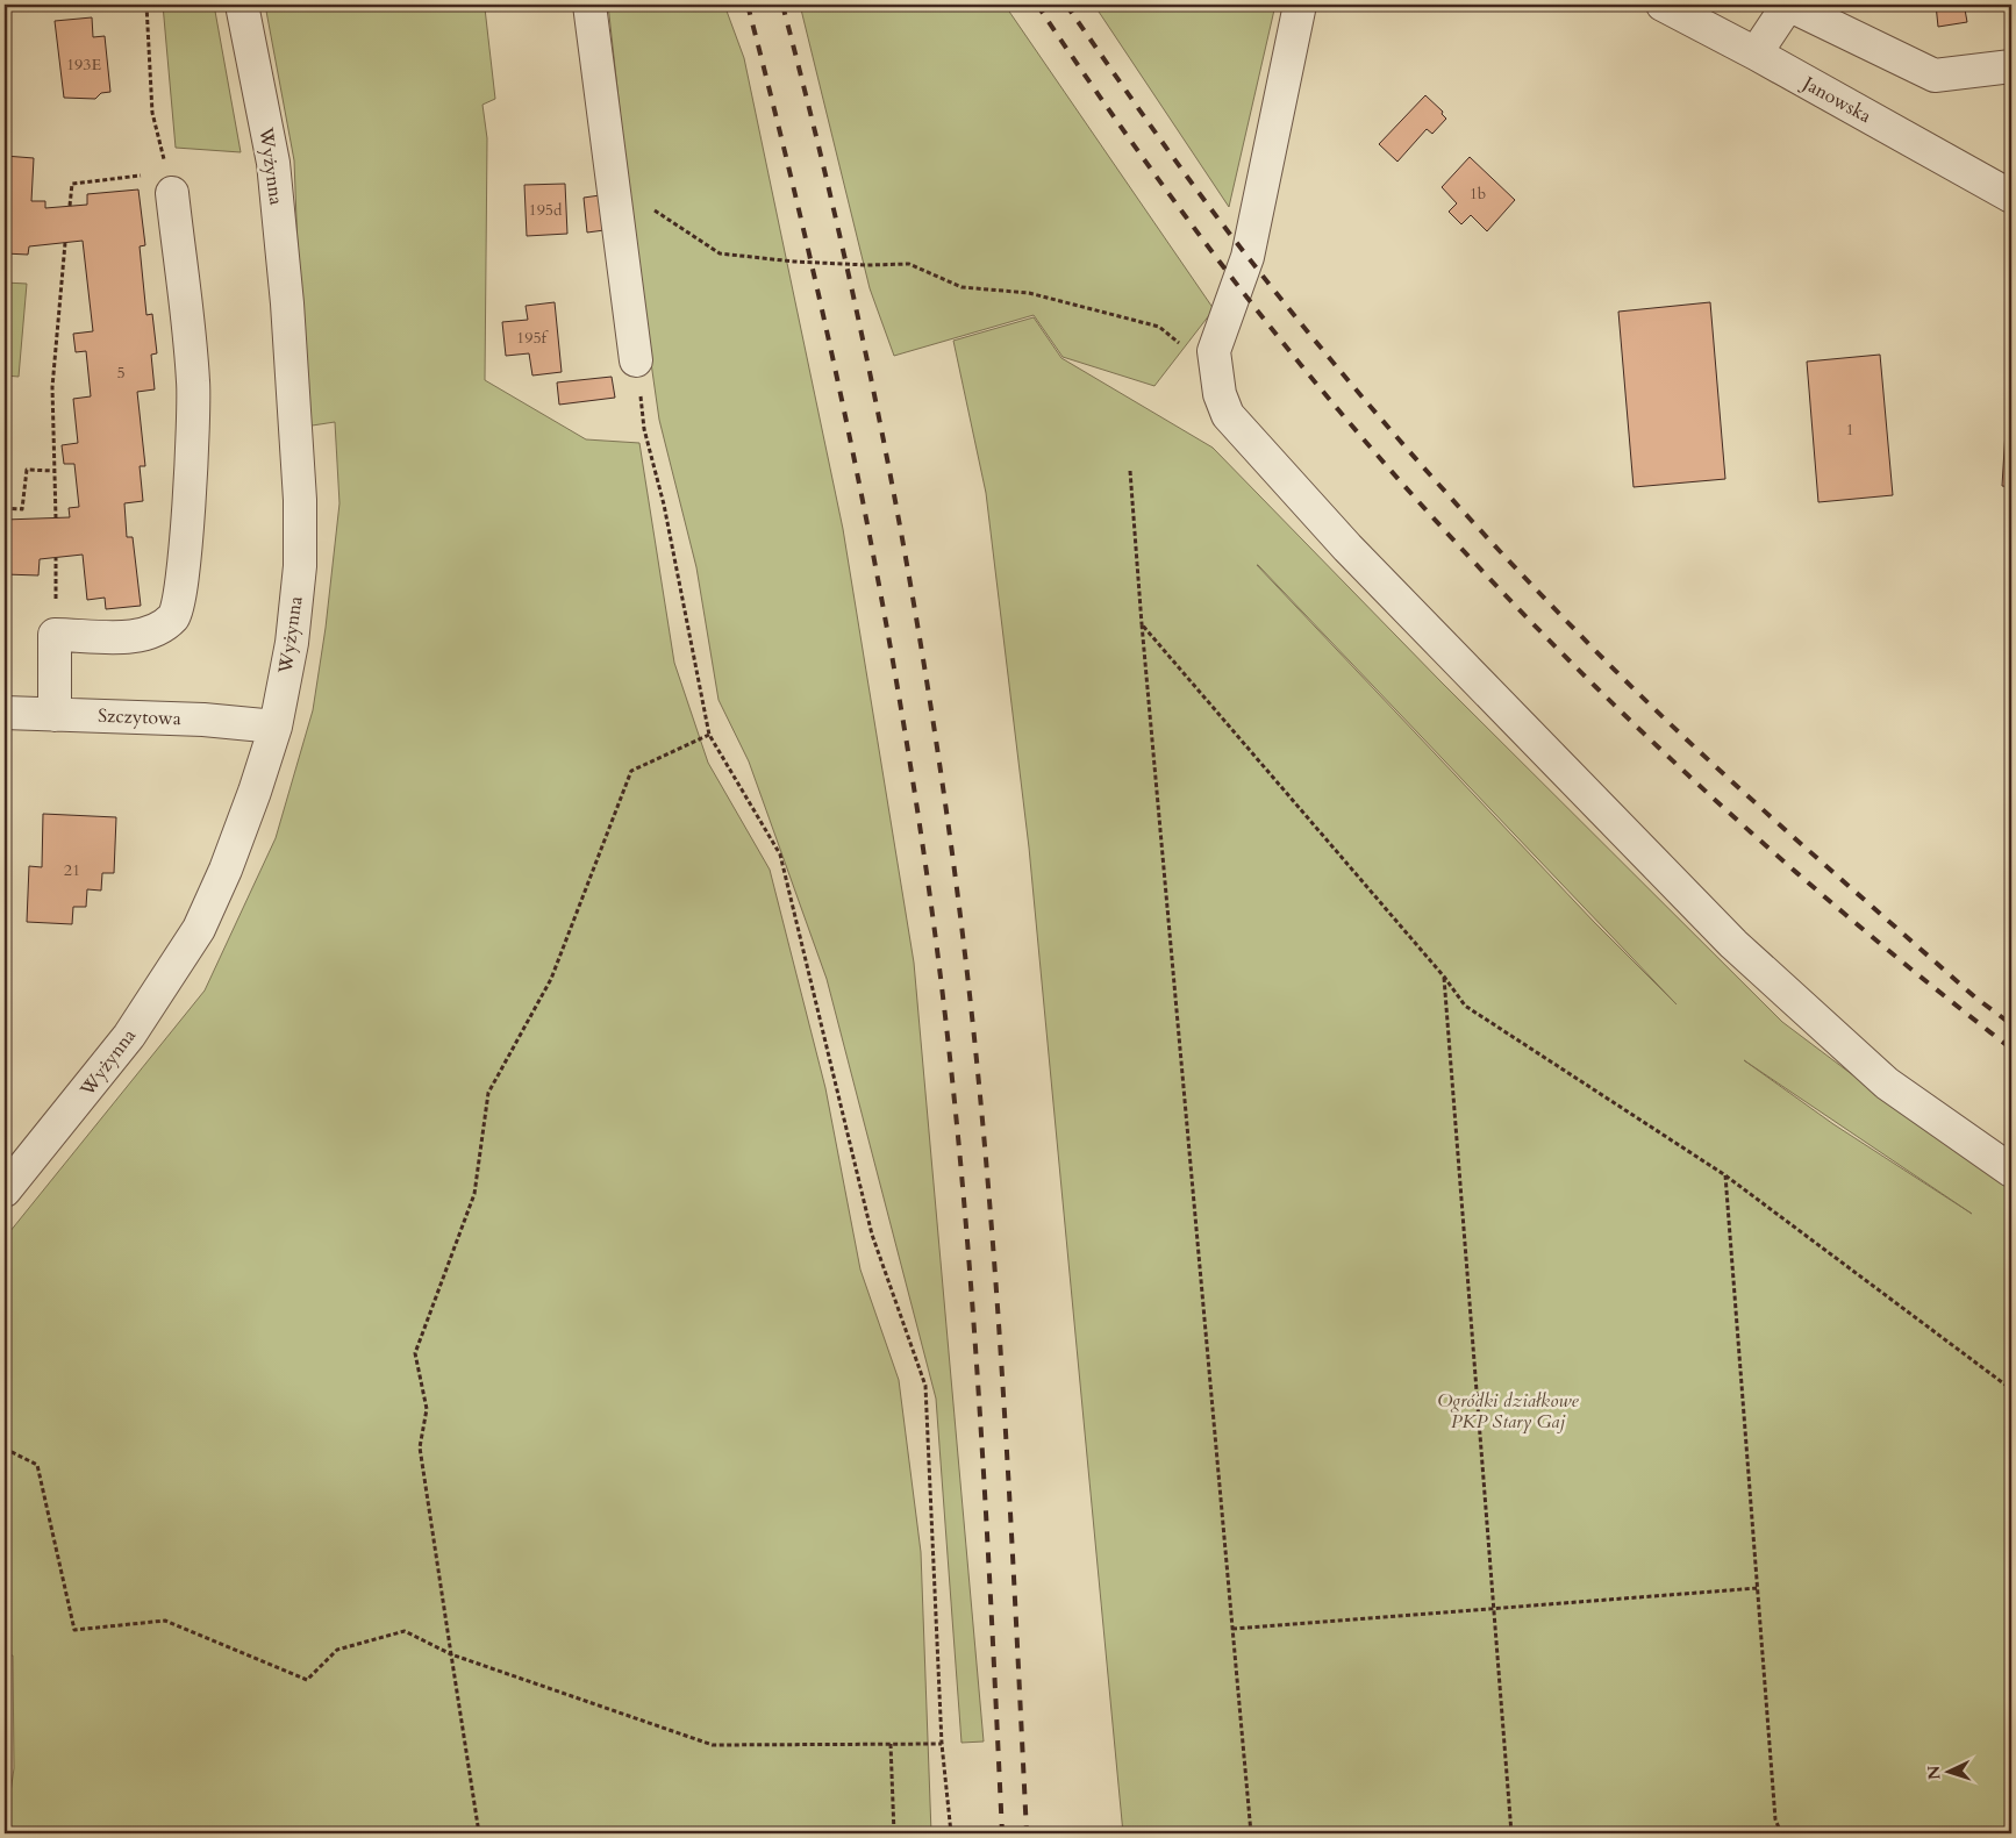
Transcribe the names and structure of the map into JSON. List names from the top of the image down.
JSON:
{
  "streets": {
    "street": ["Janowska", "Wyżynna", "Szczytowa"]
  },
  "crossings": [
    ["Wyżynna", "Szczytowa"]
  ],
  "parks": ["Ogródki działkowe PKP Stary Gaj"],
  "house_numbers": [
    "193E",
    "1b",
    "195d",
    "195f",
    "5",
    "1",
    "21"
  ],
  "north": "left"
}
